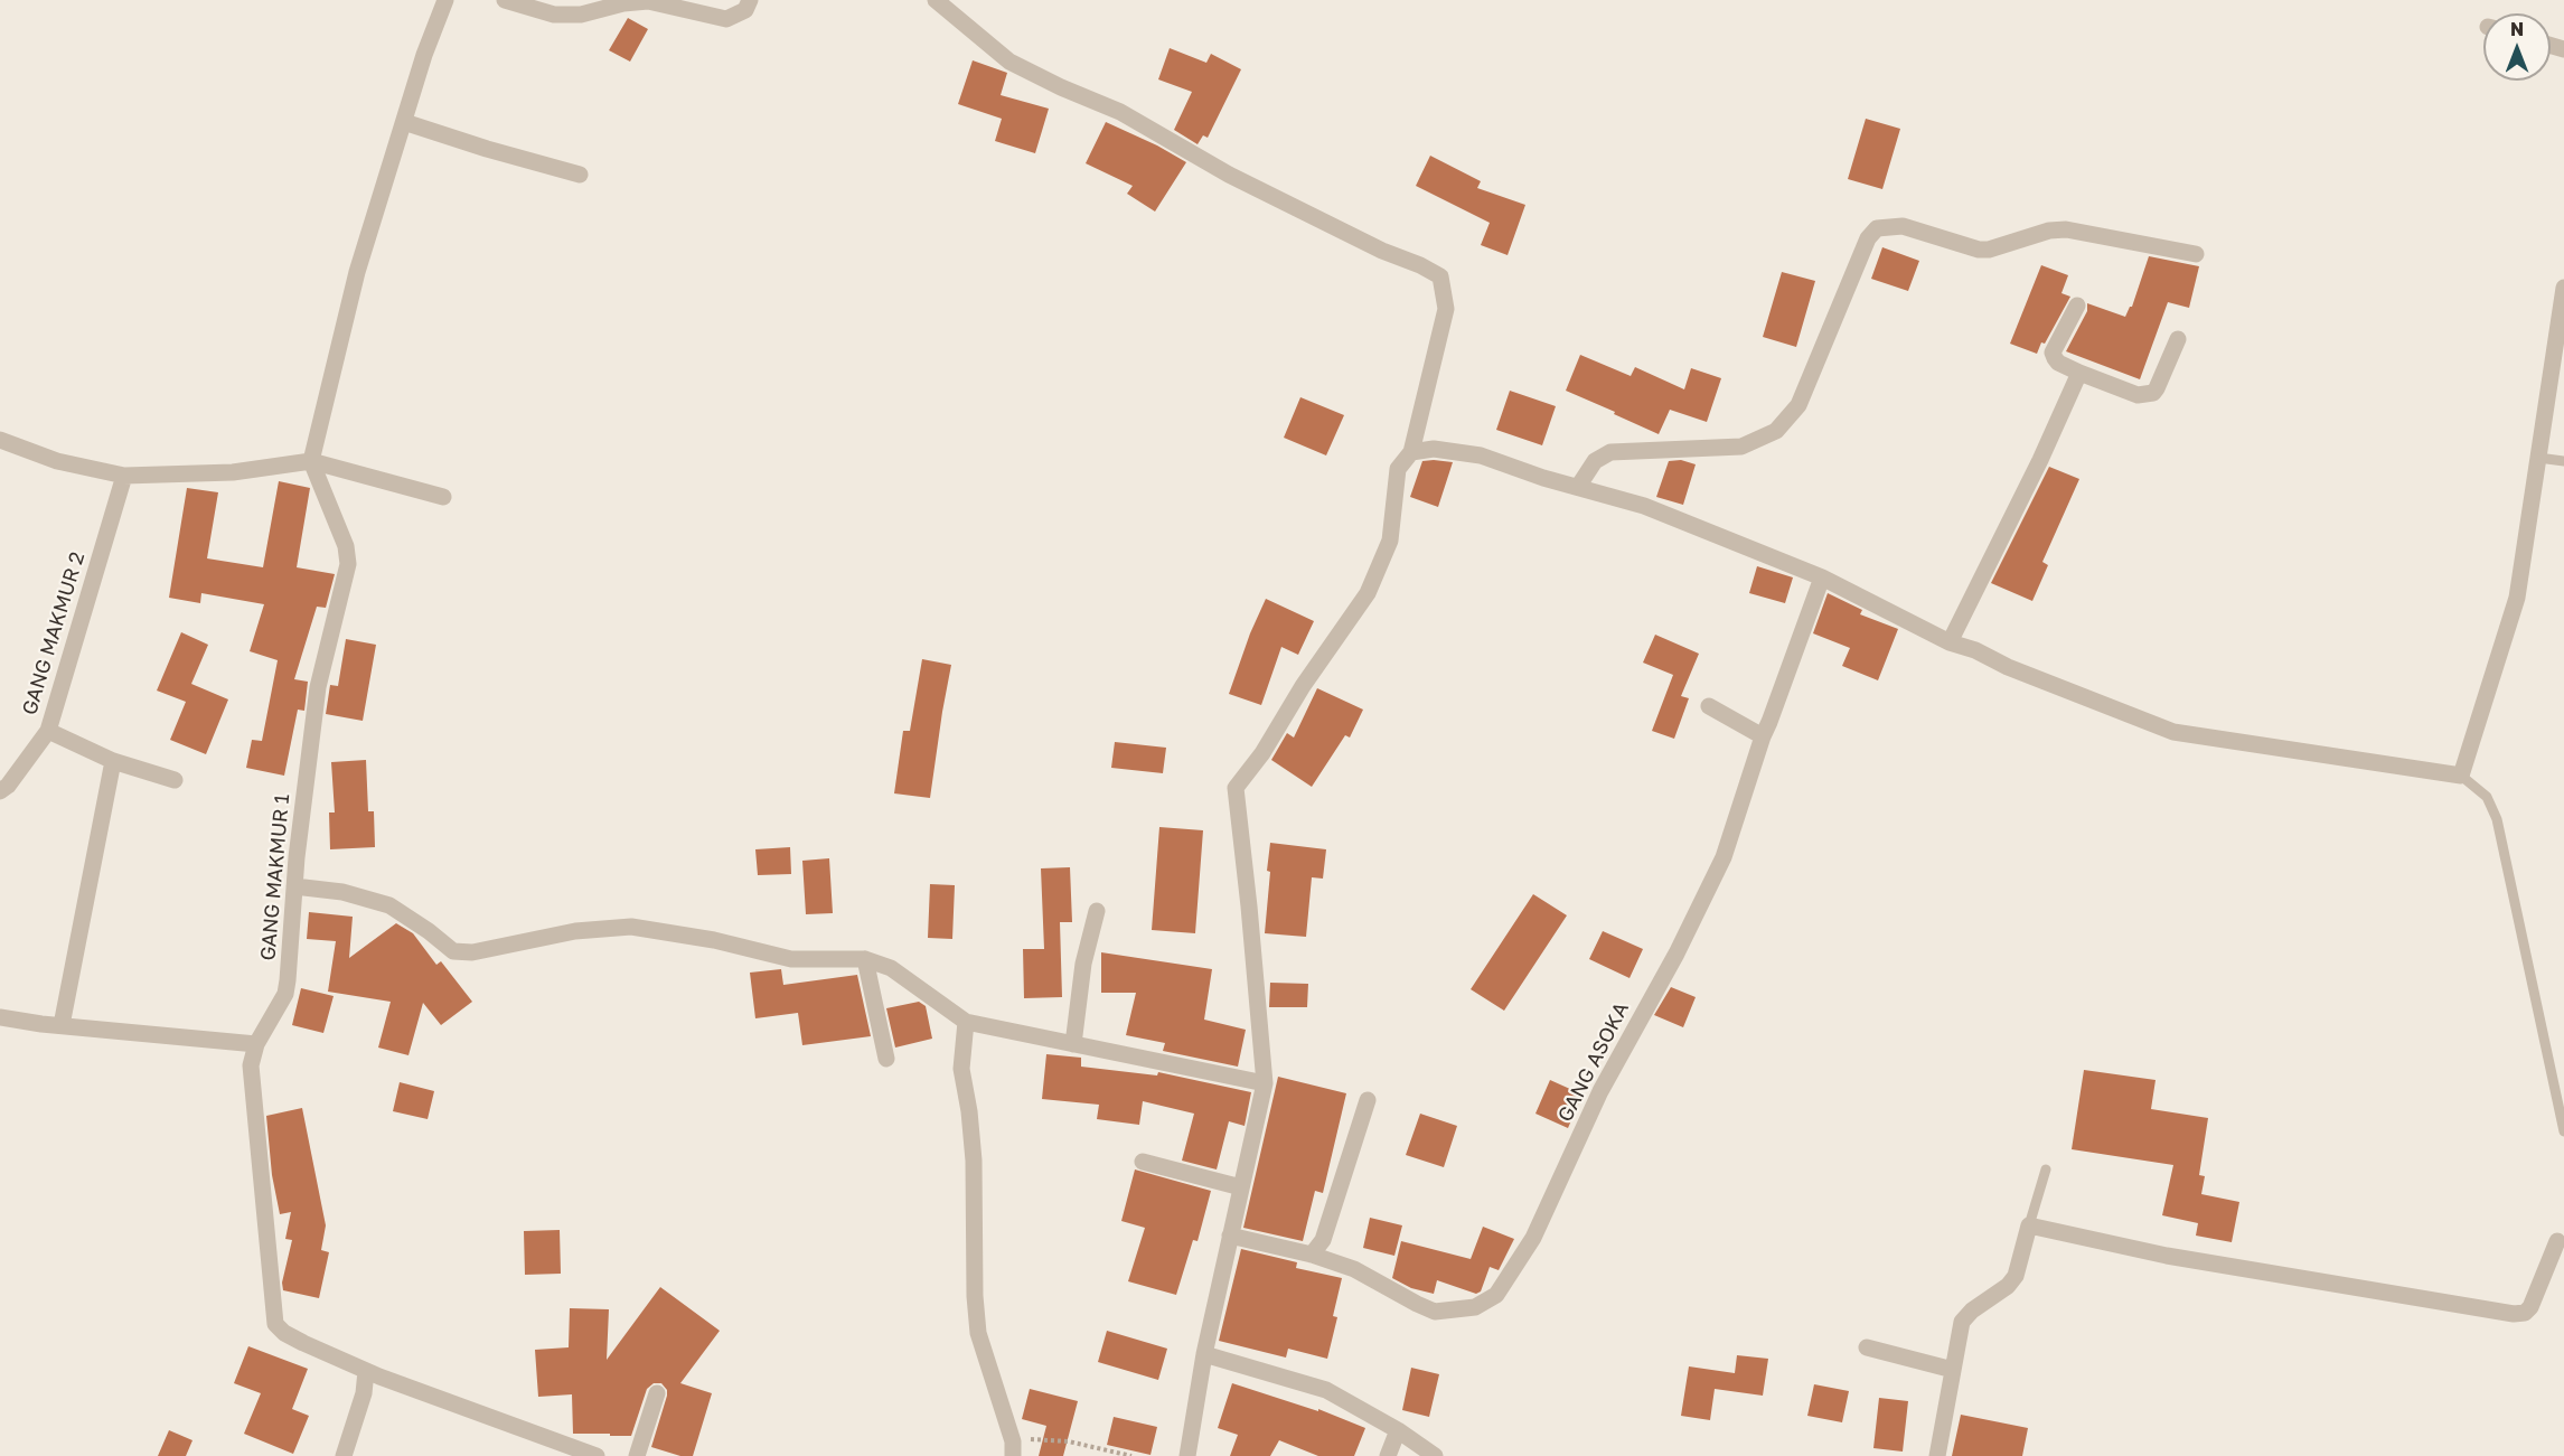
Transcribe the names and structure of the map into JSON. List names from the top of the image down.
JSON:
{
  "streets": {
    "street": ["GANG MAKMUR 2", "GANG MAKMUR 1", "GANG ASOKA"]
  },
  "north": "top"
}
